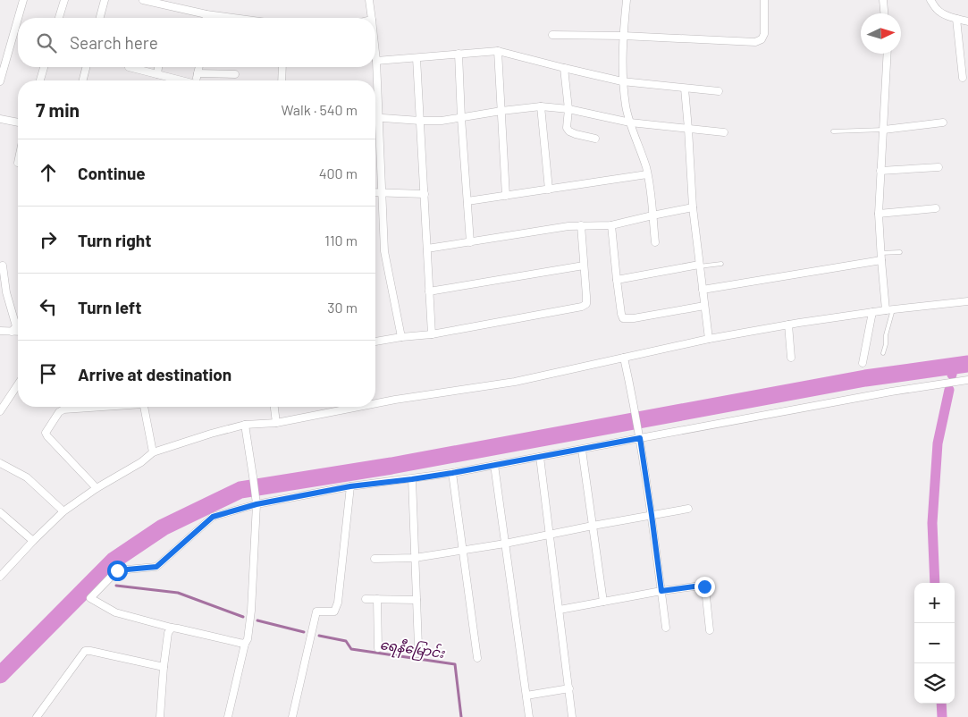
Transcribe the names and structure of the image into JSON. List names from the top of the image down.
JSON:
{
  "water": ["ရေနီမြောင်း"],
  "north": "right",
  "page": {
    "search": "Search here",
    "heading": ["7 min", "Walk · 540 m"],
    "list": [
      ["Continue", "400 m"],
      ["Turn right", "110 m"],
      ["Turn left", "30 m"],
      "Arrive at destination"
    ],
    "map_buttons": ["+", "−"]
  }
}
